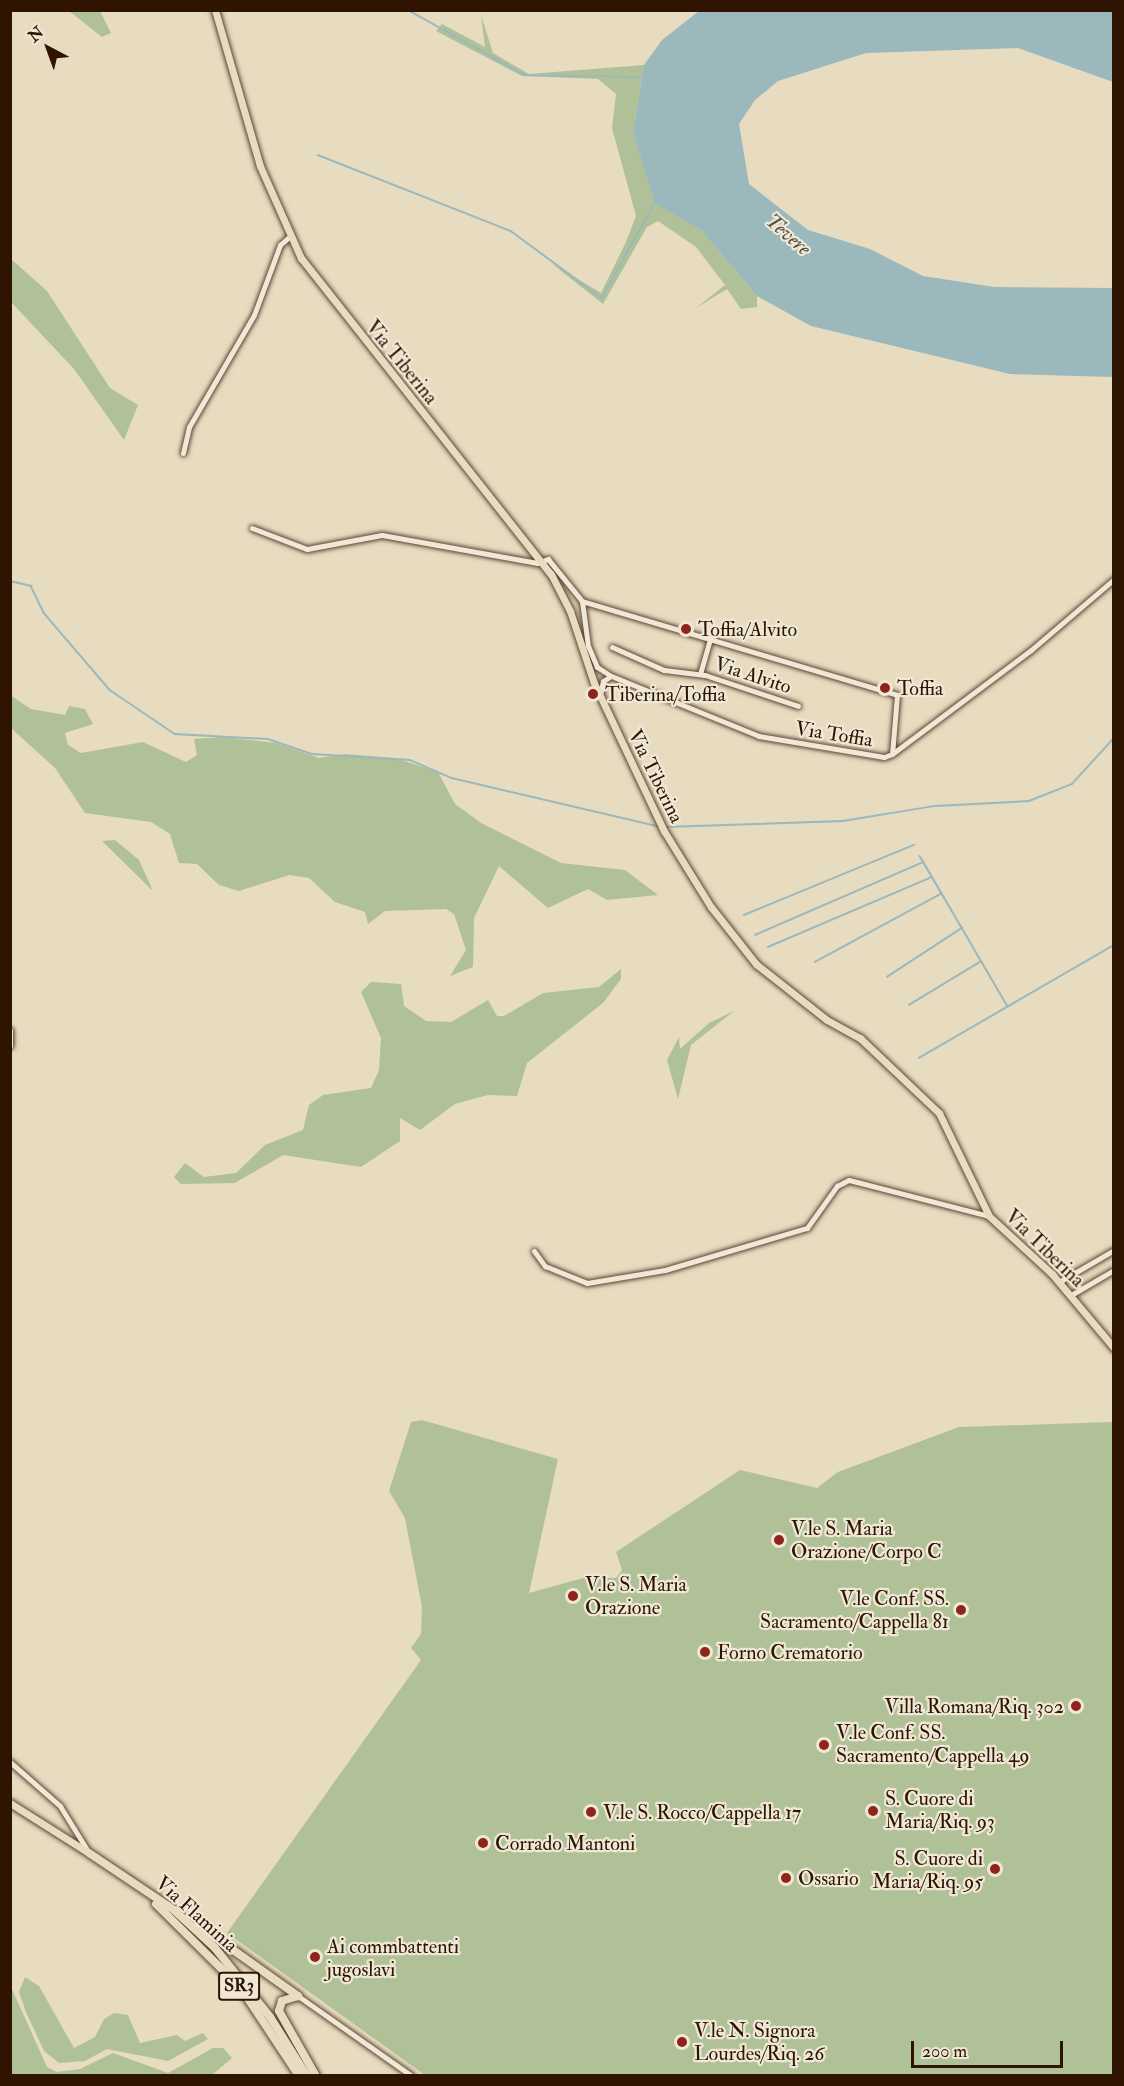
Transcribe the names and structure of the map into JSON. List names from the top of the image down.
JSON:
{
  "streets": {
    "highway": ["Via Flaminia", "SR3"],
    "main road": ["Via Tiberina"],
    "street": ["Via Alvito", "Via Toffia"]
  },
  "crossings": [
    ["Via Alvito", "Via Toffia"]
  ],
  "water": ["Tevere"],
  "places": [
    "Toffia/Alvito",
    "Toffia",
    "Tiberina/Toffia",
    "V.le S. Maria Orazione/Corpo C",
    "V.le S. Maria Orazione",
    "V.le Conf. SS. Sacramento/Cappella 81",
    "Forno Crematorio",
    "Villa Romana/Riq. 302",
    "V.le Conf. SS. Sacramento/Cappella 49",
    "S. Cuore di Maria/Riq. 93",
    "V.le S. Rocco/Cappella 17",
    "Corrado Mantoni",
    "S. Cuore di Maria/Riq. 95",
    "Ossario",
    "Ai commbattenti jugoslavi",
    "V.le N. Signora Lourdes/Riq. 26"
  ],
  "scale_bar": "200 m",
  "north": "top left"
}
